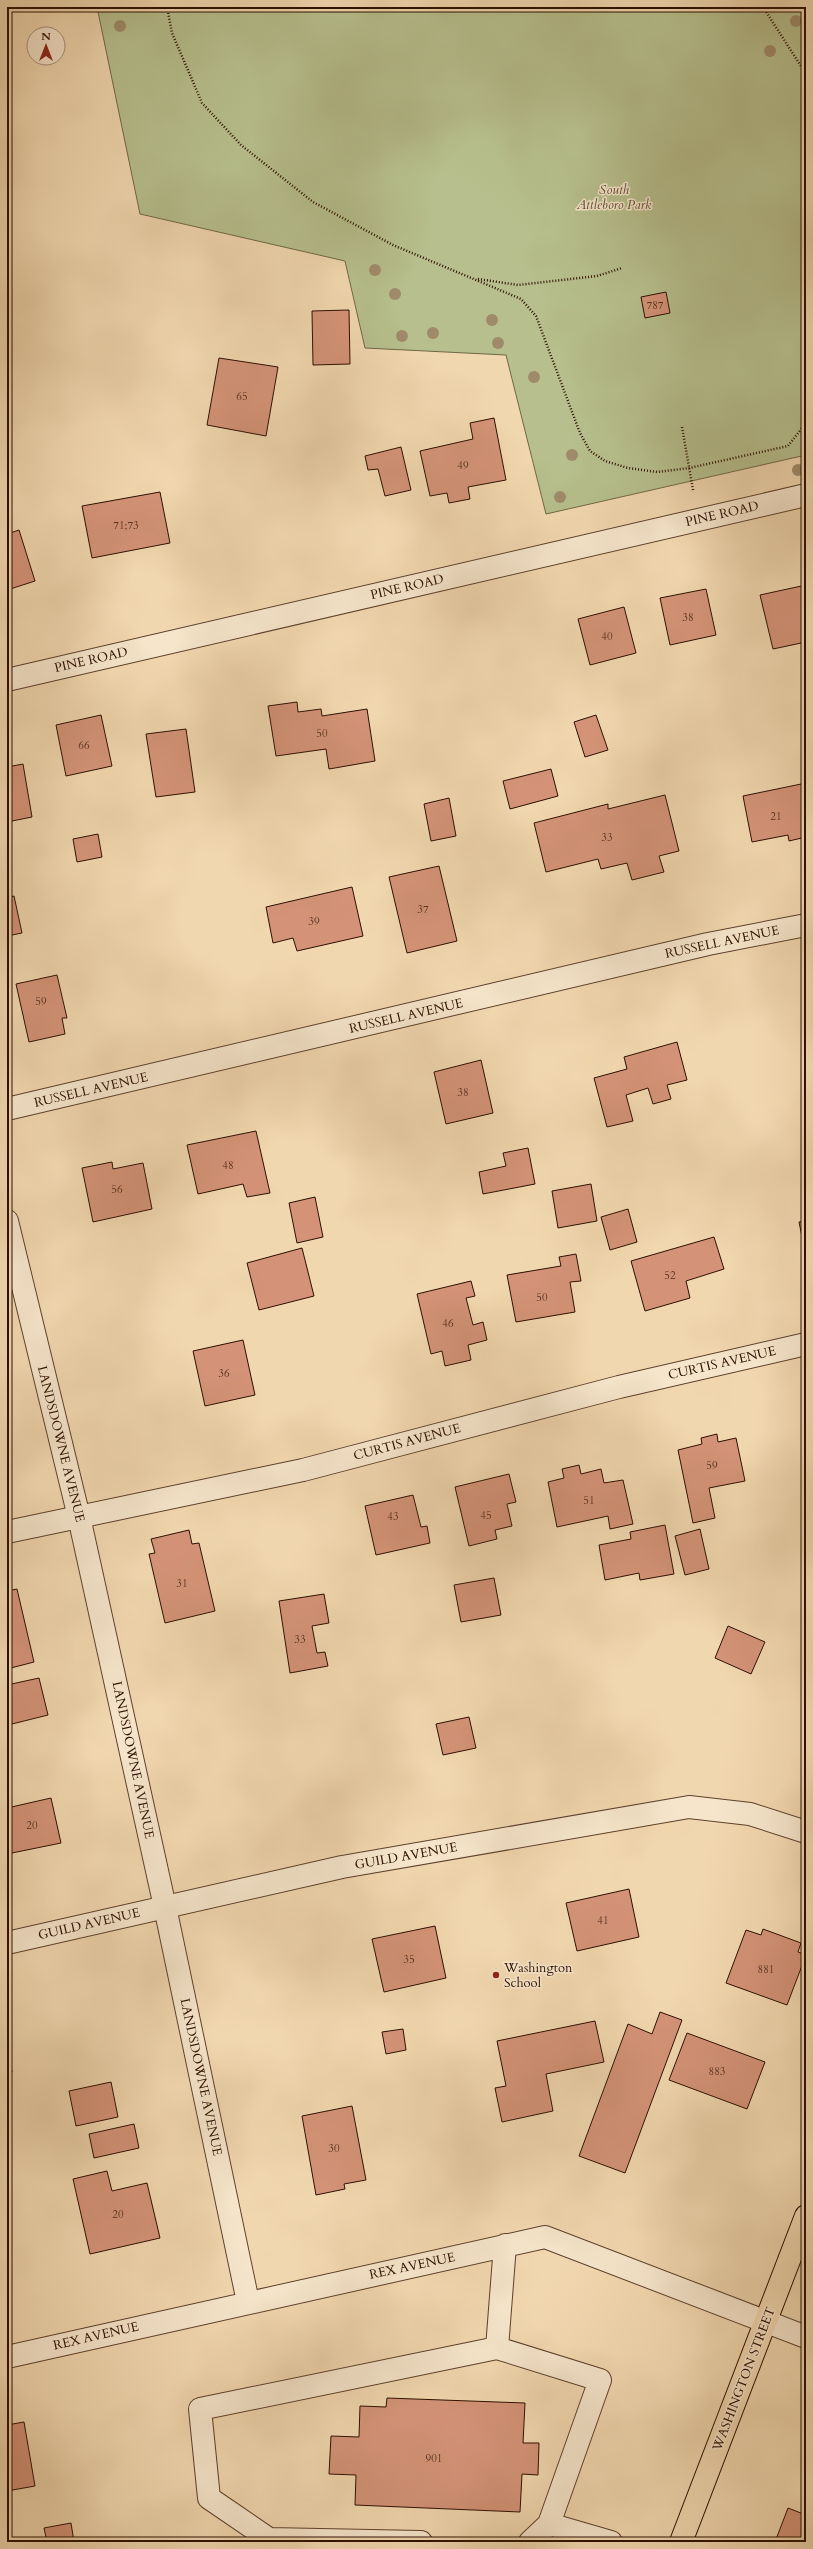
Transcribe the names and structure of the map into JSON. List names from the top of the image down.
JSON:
{
  "streets": {
    "main road": ["WASHINGTON STREET"],
    "street": [
      "PINE ROAD",
      "RUSSELL AVENUE",
      "CURTIS AVENUE",
      "LANDSDOWNE AVENUE",
      "GUILD AVENUE",
      "REX AVENUE"
    ]
  },
  "crossings": [
    ["CURTIS AVENUE", "LANDSDOWNE AVENUE"],
    ["LANDSDOWNE AVENUE", "GUILD AVENUE"],
    ["LANDSDOWNE AVENUE", "REX AVENUE"],
    ["REX AVENUE", "WASHINGTON STREET"]
  ],
  "parks": ["South Attleboro Park"],
  "places": ["Washington School"],
  "house_numbers": [
    "787",
    "65",
    "49",
    "71;73",
    "38",
    "40",
    "50",
    "66",
    "21",
    "33",
    "37",
    "39",
    "59",
    "38",
    "48",
    "56",
    "52",
    "50",
    "46",
    "36",
    "59",
    "51",
    "45",
    "43",
    "31",
    "33",
    "20",
    "41",
    "35",
    "881",
    "883",
    "30",
    "20",
    "901"
  ],
  "north": "top"
}
